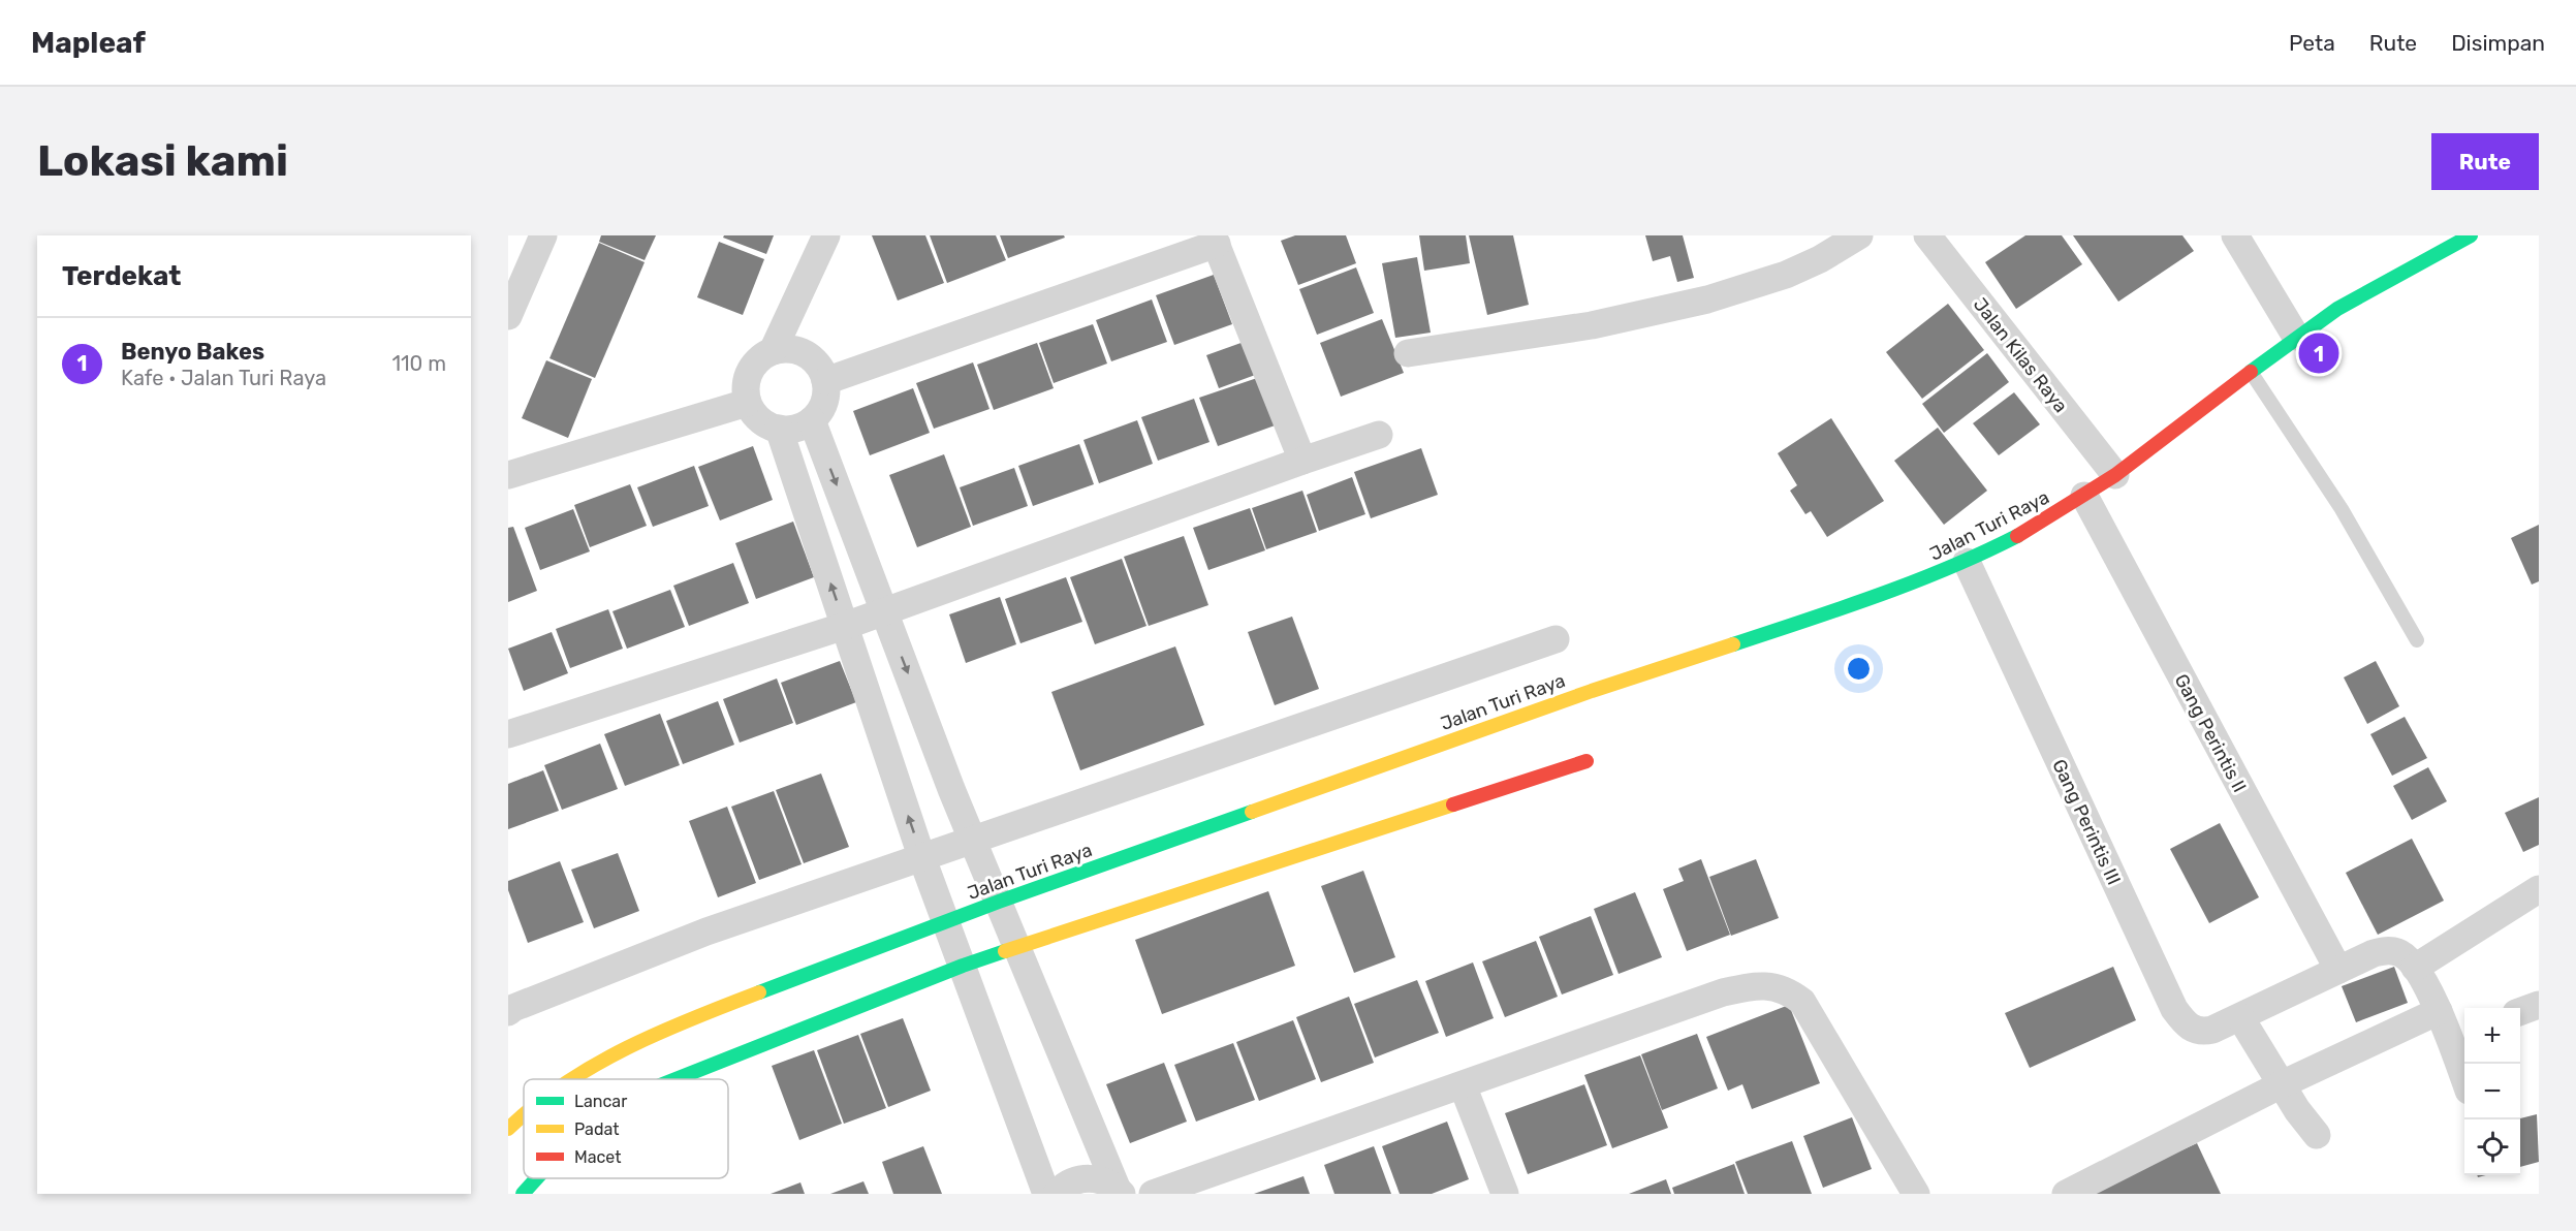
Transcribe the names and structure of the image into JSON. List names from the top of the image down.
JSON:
{
  "streets": {
    "street": [
      "Jalan Kilas Raya",
      "Jalan Turi Raya",
      "Gang Perintis II",
      "Gang Perintis III"
    ]
  },
  "crossings": [
    ["Jalan Kilas Raya", "Jalan Turi Raya"],
    ["Jalan Turi Raya", "Gang Perintis II"],
    ["Jalan Turi Raya", "Gang Perintis III"]
  ],
  "legend": ["Lancar", "Padat", "Macet"],
  "page": {
    "header": "Mapleaf",
    "nav": ["Peta", "Rute", "Disimpan"],
    "buttons": "Rute",
    "title": "Lokasi kami",
    "heading": "Terdekat",
    "list": [
      {
        "mark": "1",
        "name": "Benyo Bakes",
        "note": "Kafe · Jalan Turi Raya",
        "value": "110 m"
      }
    ],
    "pins": "1",
    "map_buttons": ["+", "−"]
  }
}
